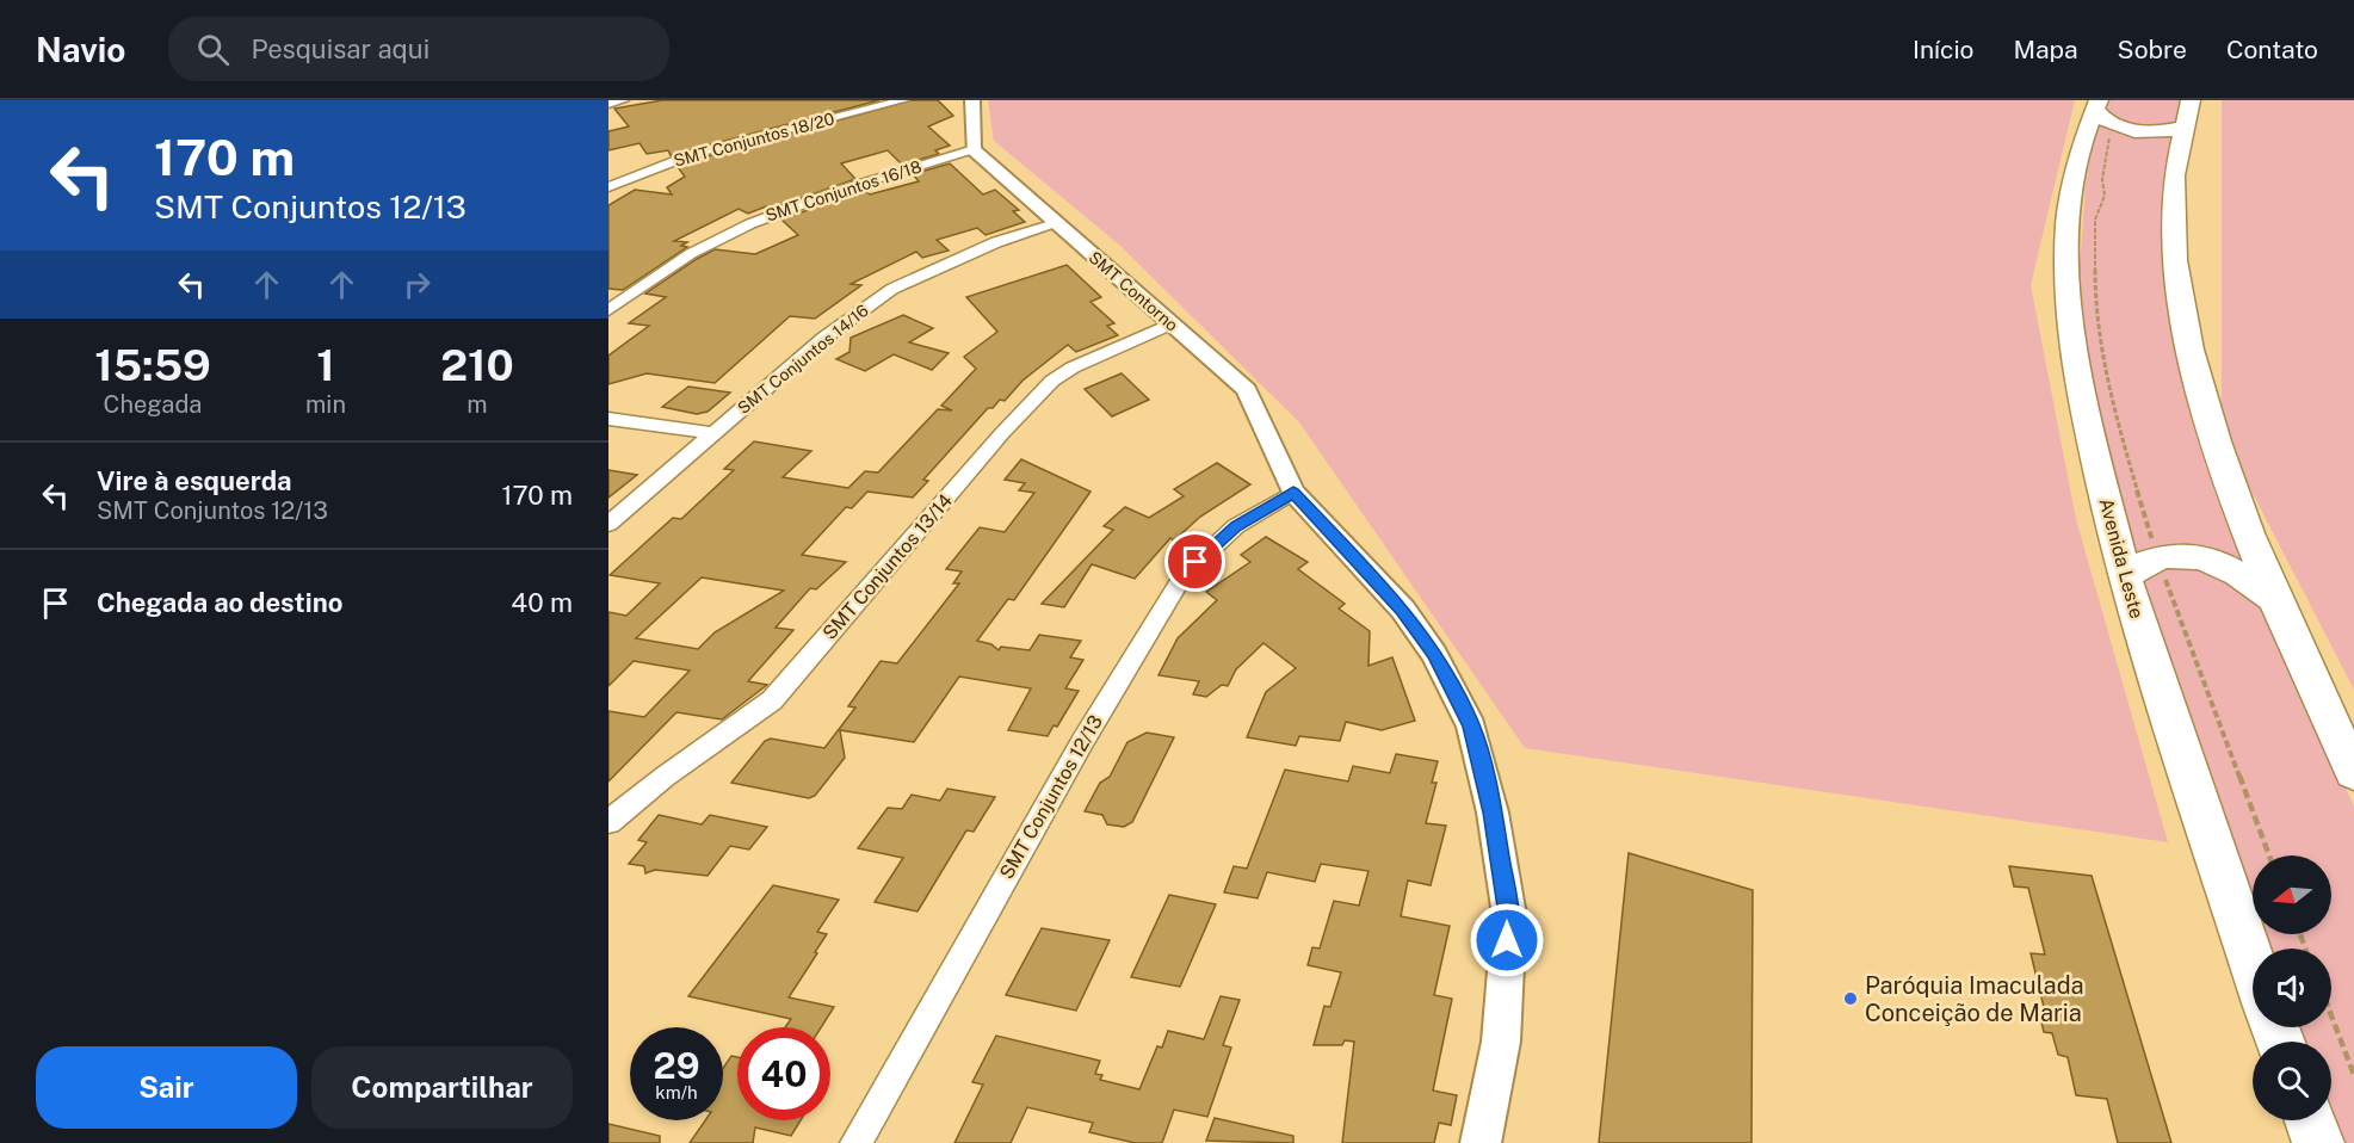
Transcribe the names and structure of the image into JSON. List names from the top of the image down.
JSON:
{
  "streets": {
    "main road": ["Avenida Leste"],
    "street": [
      "SMT Conjuntos 18/20",
      "SMT Conjuntos 16/18",
      "SMT Contorno",
      "SMT Conjuntos 14/16",
      "SMT Conjuntos 13/14",
      "SMT Conjuntos 12/13"
    ]
  },
  "crossings": [
    ["SMT Conjuntos 16/18", "SMT Contorno"],
    ["SMT Contorno", "SMT Conjuntos 14/16"],
    ["SMT Contorno", "SMT Conjuntos 13/14"],
    ["SMT Contorno", "SMT Conjuntos 12/13"]
  ],
  "places": ["Paróquia Imaculada Conceição de Maria"],
  "north": "left",
  "page": {
    "header": "Navio",
    "search": "Pesquisar aqui",
    "nav": [
      "Início",
      "Mapa",
      "Sobre",
      "Contato"
    ],
    "turn": ["170 m", "SMT Conjuntos 12/13"],
    "eta": [
      "15:59",
      "Chegada",
      "1",
      "min",
      "210",
      "m"
    ],
    "list": [
      {
        "name": "Vire à esquerda",
        "note": "SMT Conjuntos 12/13",
        "value": "170 m"
      },
      {
        "name": "Chegada ao destino",
        "value": "40 m"
      }
    ],
    "speed": "29 km/h",
    "limit": "40",
    "buttons": ["Sair", "Compartilhar"]
  }
}
